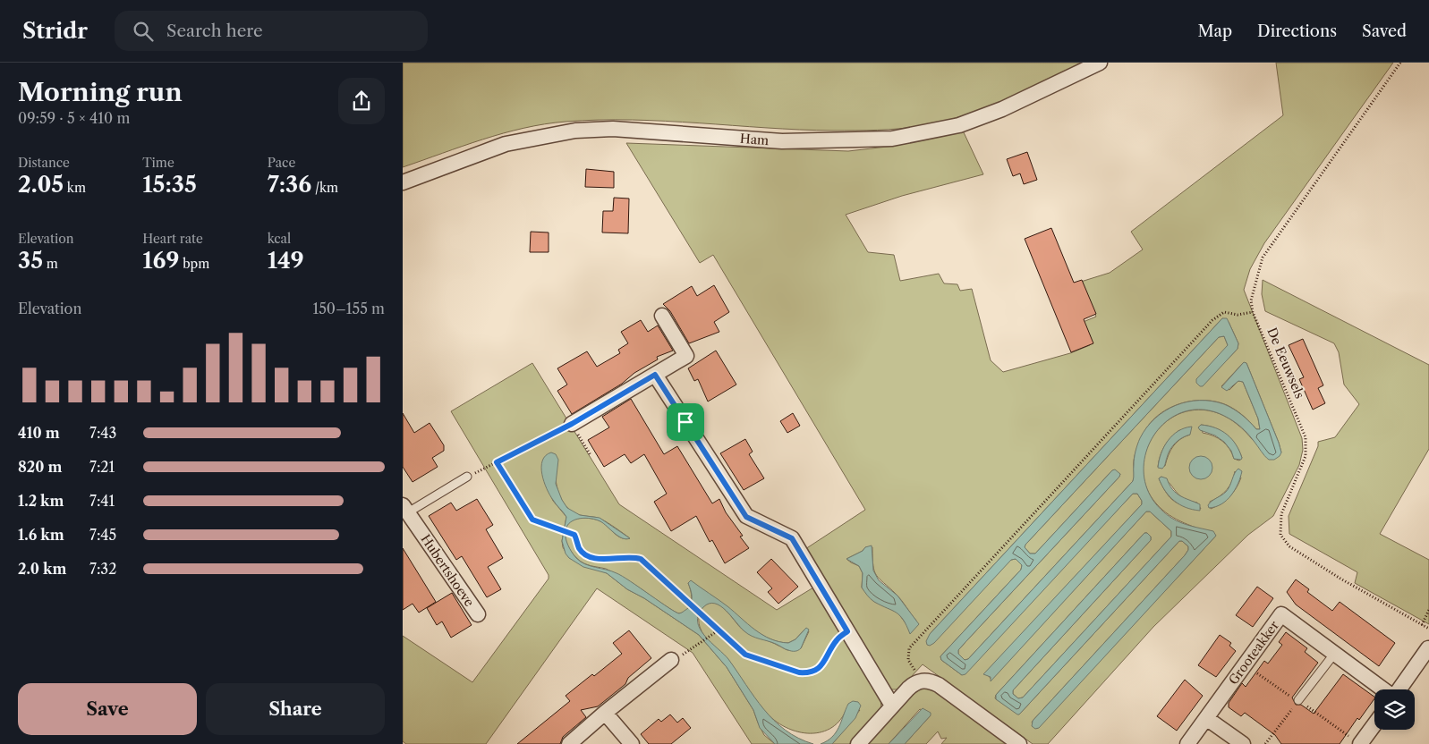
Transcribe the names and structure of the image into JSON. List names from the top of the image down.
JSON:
{
  "streets": {
    "street": ["Ham", "Hubertshoeve", "Grooteakker"],
    "path": ["De Eeuwsels"]
  },
  "page": {
    "header": "Stridr",
    "search": "Search here",
    "nav": ["Map", "Directions", "Saved"],
    "heading": ["Morning run", "09:59 · 5 × 410 m"],
    "stats": [
      ["Distance", "2.05 km"],
      ["Time", "15:35"],
      ["Pace", "7:36 /km"],
      ["Elevation", "35 m"],
      ["Heart rate", "169 bpm"],
      ["kcal", "149"]
    ],
    "chart": ["Elevation", "150–155 m"],
    "list": [
      {
        "name": "410 m",
        "note": "7:43"
      },
      {
        "name": "820 m",
        "note": "7:21"
      },
      {
        "name": "1.2 km",
        "note": "7:41"
      },
      {
        "name": "1.6 km",
        "note": "7:45"
      },
      {
        "name": "2.0 km",
        "note": "7:32"
      }
    ],
    "buttons": ["Save", "Share"]
  }
}
